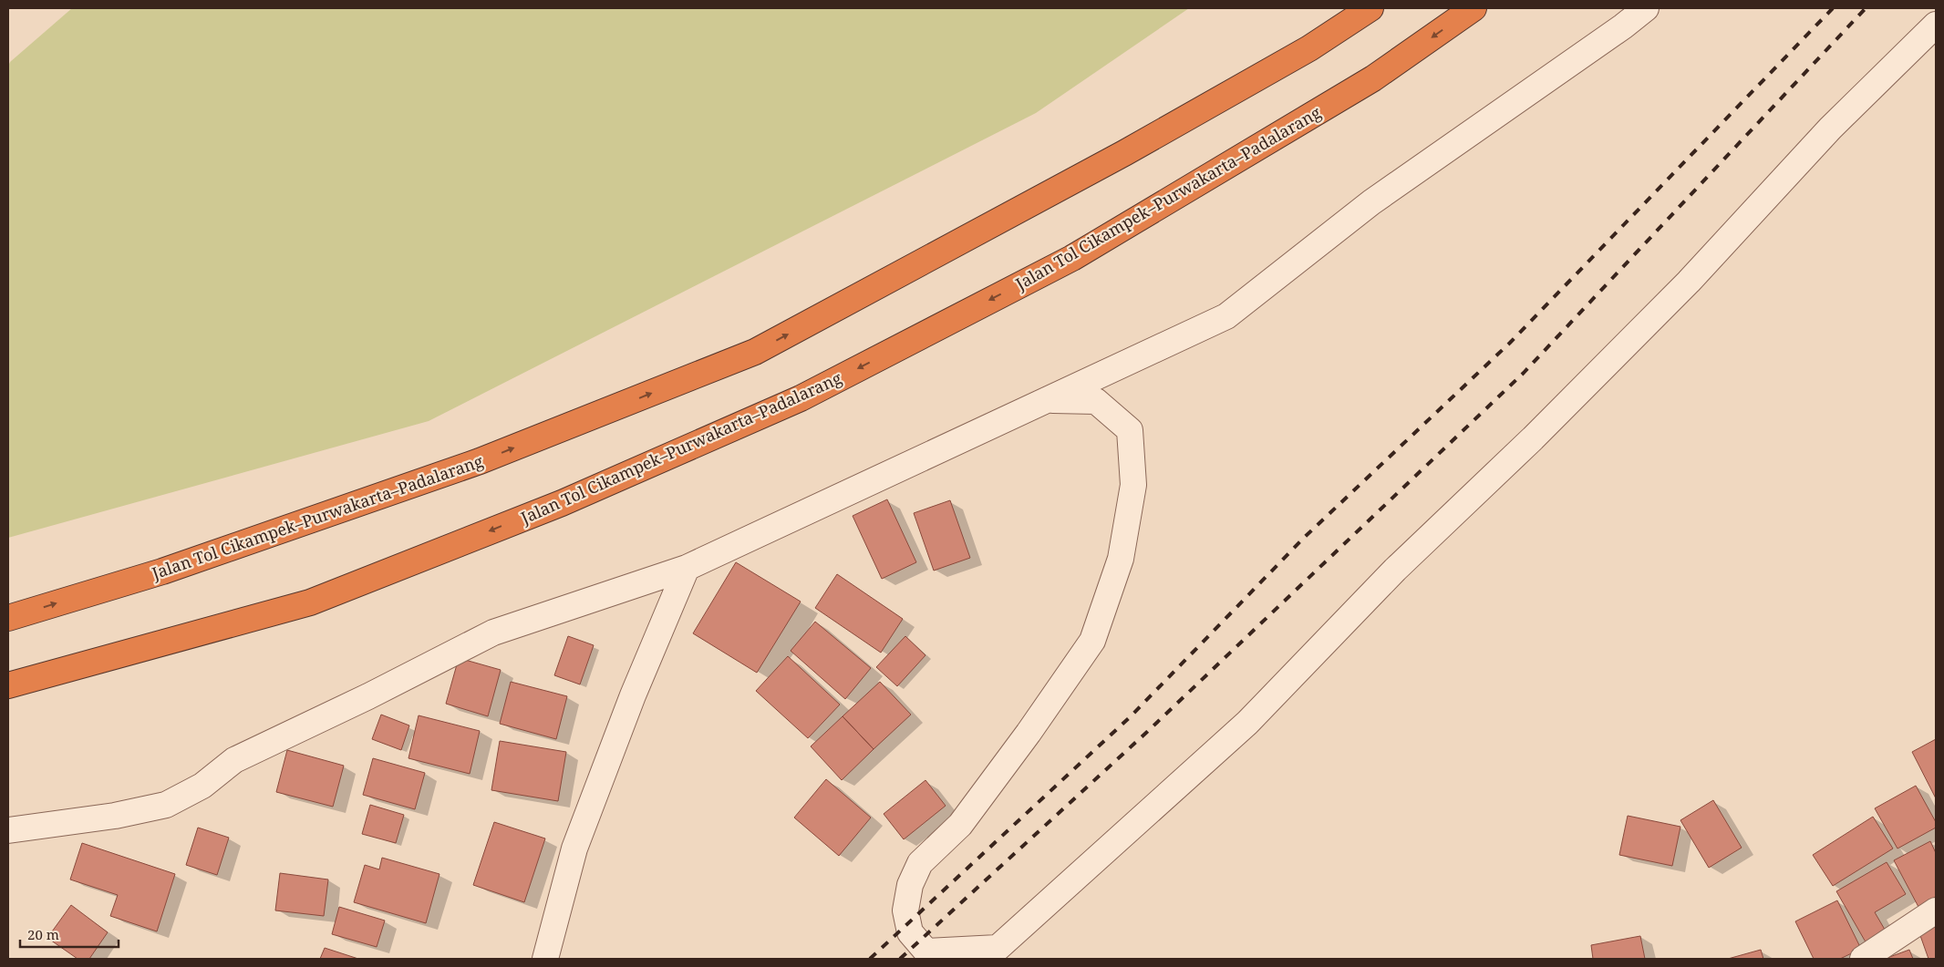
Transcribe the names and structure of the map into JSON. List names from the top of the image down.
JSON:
{
  "streets": {
    "highway": ["Jalan Tol Cikampek–Purwakarta–Padalarang"]
  },
  "scale_bar": "20 m"
}
